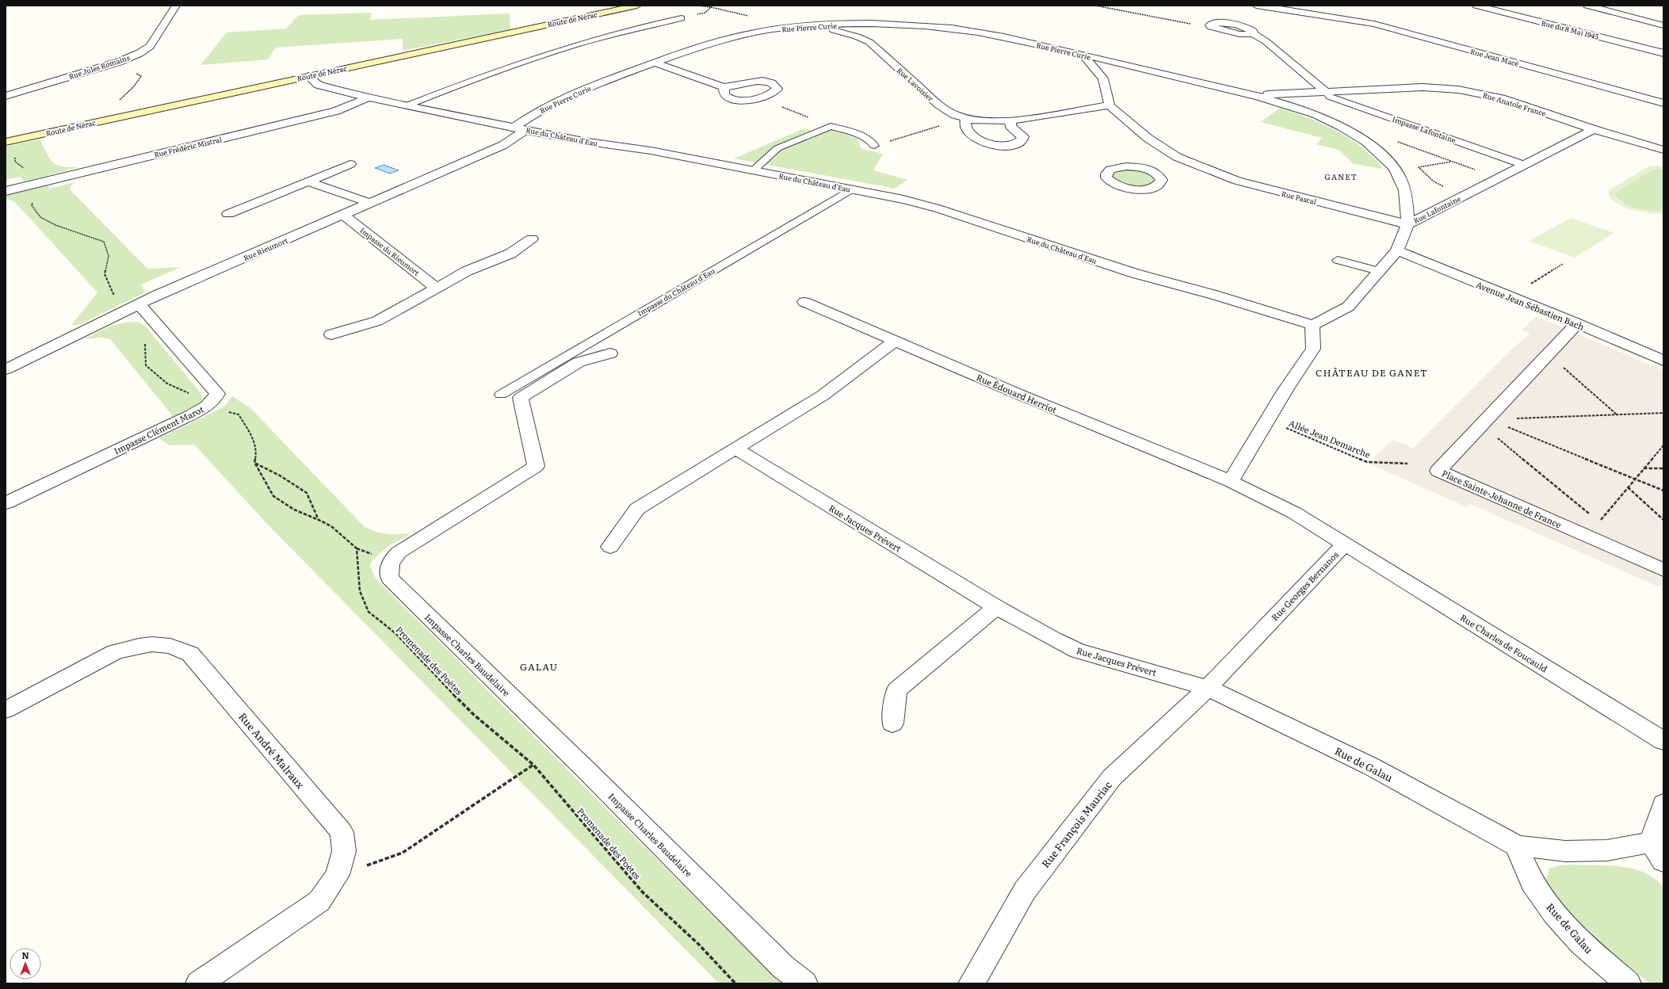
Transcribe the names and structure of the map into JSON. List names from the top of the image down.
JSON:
{
  "streets": {
    "main road": ["Route de Nérac"],
    "street": [
      "Rue Pierre Curie",
      "Rue du 8 Mai 1945",
      "Rue Jean Macé",
      "Rue Jules Romains",
      "Rue Lavoisier",
      "Rue Anatole France",
      "Rue du Château d'Eau",
      "Rue Frédéric Mistral",
      "Rue Pascal",
      "Rue Lafontaine",
      "Rue Rieumort",
      "Impasse du Rieumort",
      "Avenue Jean Sébastien Bach",
      "Rue Édouard Herriot",
      "Impasse Clément Marot",
      "Place Sainte-Jehanne de France",
      "Rue Jacques Prévert",
      "Rue Georges Bernanos",
      "Rue Charles de Foucauld",
      "Impasse Charles Baudelaire",
      "Rue André Malraux",
      "Rue de Galau",
      "Rue François Mauriac"
    ],
    "lane": ["Impasse Lafontaine", "Impasse du Château d'Eau"],
    "path": ["Allée Jean Demarche", "Promenade des Poètes"]
  },
  "crossings": [
    ["Route de Nérac", "Rue du Château d'Eau"],
    ["Rue Pierre Curie", "Rue Lavoisier"],
    ["Rue Pierre Curie", "Rue Anatole France"],
    ["Rue Pierre Curie", "Rue du Château d'Eau"],
    ["Rue Pierre Curie", "Rue Pascal"],
    ["Rue Pierre Curie", "Rue Lafontaine"],
    ["Rue Lavoisier", "Rue Pascal"],
    ["Rue Anatole France", "Impasse Lafontaine"],
    ["Rue Anatole France", "Rue Lafontaine"],
    ["Impasse Lafontaine", "Rue Lafontaine"],
    ["Rue du Château d'Eau", "Rue Frédéric Mistral"],
    ["Rue du Château d'Eau", "Rue Lafontaine"],
    ["Rue du Château d'Eau", "Rue Rieumort"],
    ["Rue du Château d'Eau", "Impasse du Château d'Eau"],
    ["Rue Pascal", "Rue Lafontaine"],
    ["Rue Lafontaine", "Avenue Jean Sébastien Bach"],
    ["Rue Rieumort", "Impasse du Rieumort"],
    ["Rue Rieumort", "Impasse Clément Marot"],
    ["Avenue Jean Sébastien Bach", "Place Sainte-Jehanne de France"],
    ["Rue Édouard Herriot", "Rue Georges Bernanos"],
    ["Rue Jacques Prévert", "Rue Georges Bernanos"],
    ["Rue Jacques Prévert", "Rue de Galau"],
    ["Rue Jacques Prévert", "Rue François Mauriac"],
    ["Rue Georges Bernanos", "Rue Charles de Foucauld"],
    ["Rue Georges Bernanos", "Rue de Galau"],
    ["Rue Georges Bernanos", "Rue François Mauriac"],
    ["Rue de Galau", "Rue François Mauriac"]
  ],
  "districts": ["GANET", "CHÂTEAU DE GANET", "GALAU"],
  "north": "top"
}
